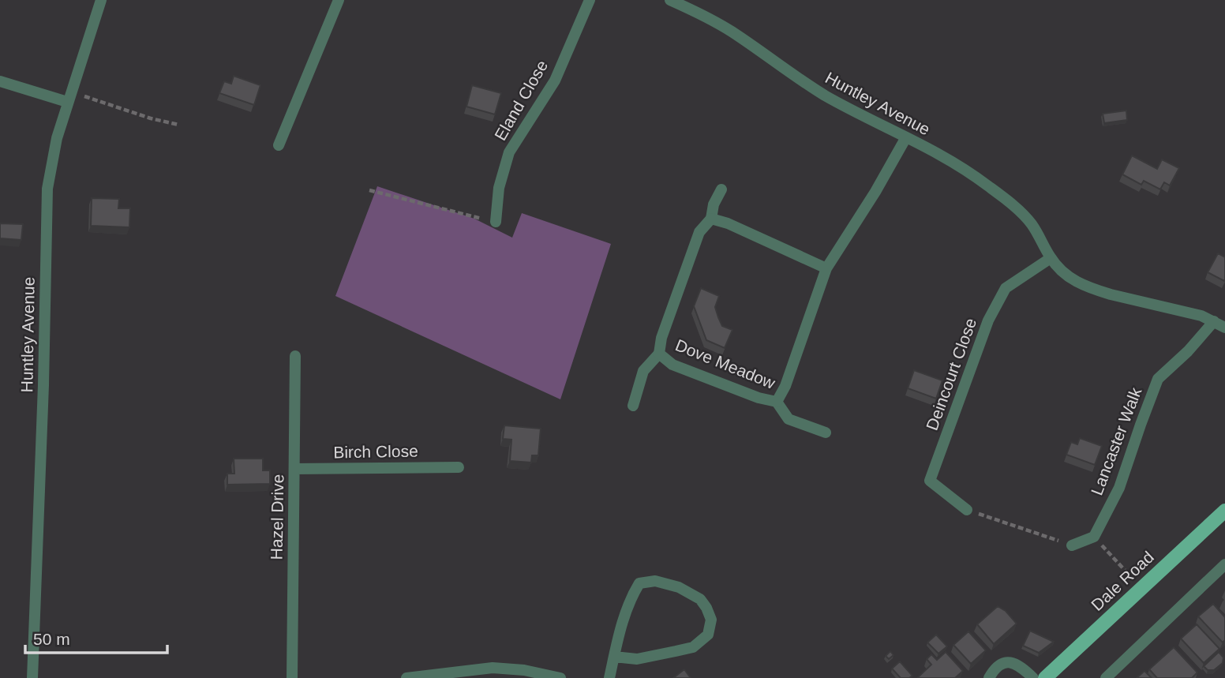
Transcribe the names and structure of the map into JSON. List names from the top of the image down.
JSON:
{
  "streets": {
    "main road": ["Dale Road"],
    "street": [
      "Eland Close",
      "Huntley Avenue",
      "Dove Meadow",
      "Deincourt Close",
      "Lancaster Walk",
      "Birch Close",
      "Hazel Drive"
    ]
  },
  "crossings": [
    ["Huntley Avenue", "Dove Meadow"],
    ["Huntley Avenue", "Deincourt Close"],
    ["Huntley Avenue", "Lancaster Walk"],
    ["Birch Close", "Hazel Drive"]
  ],
  "scale_bar": "50 m"
}
